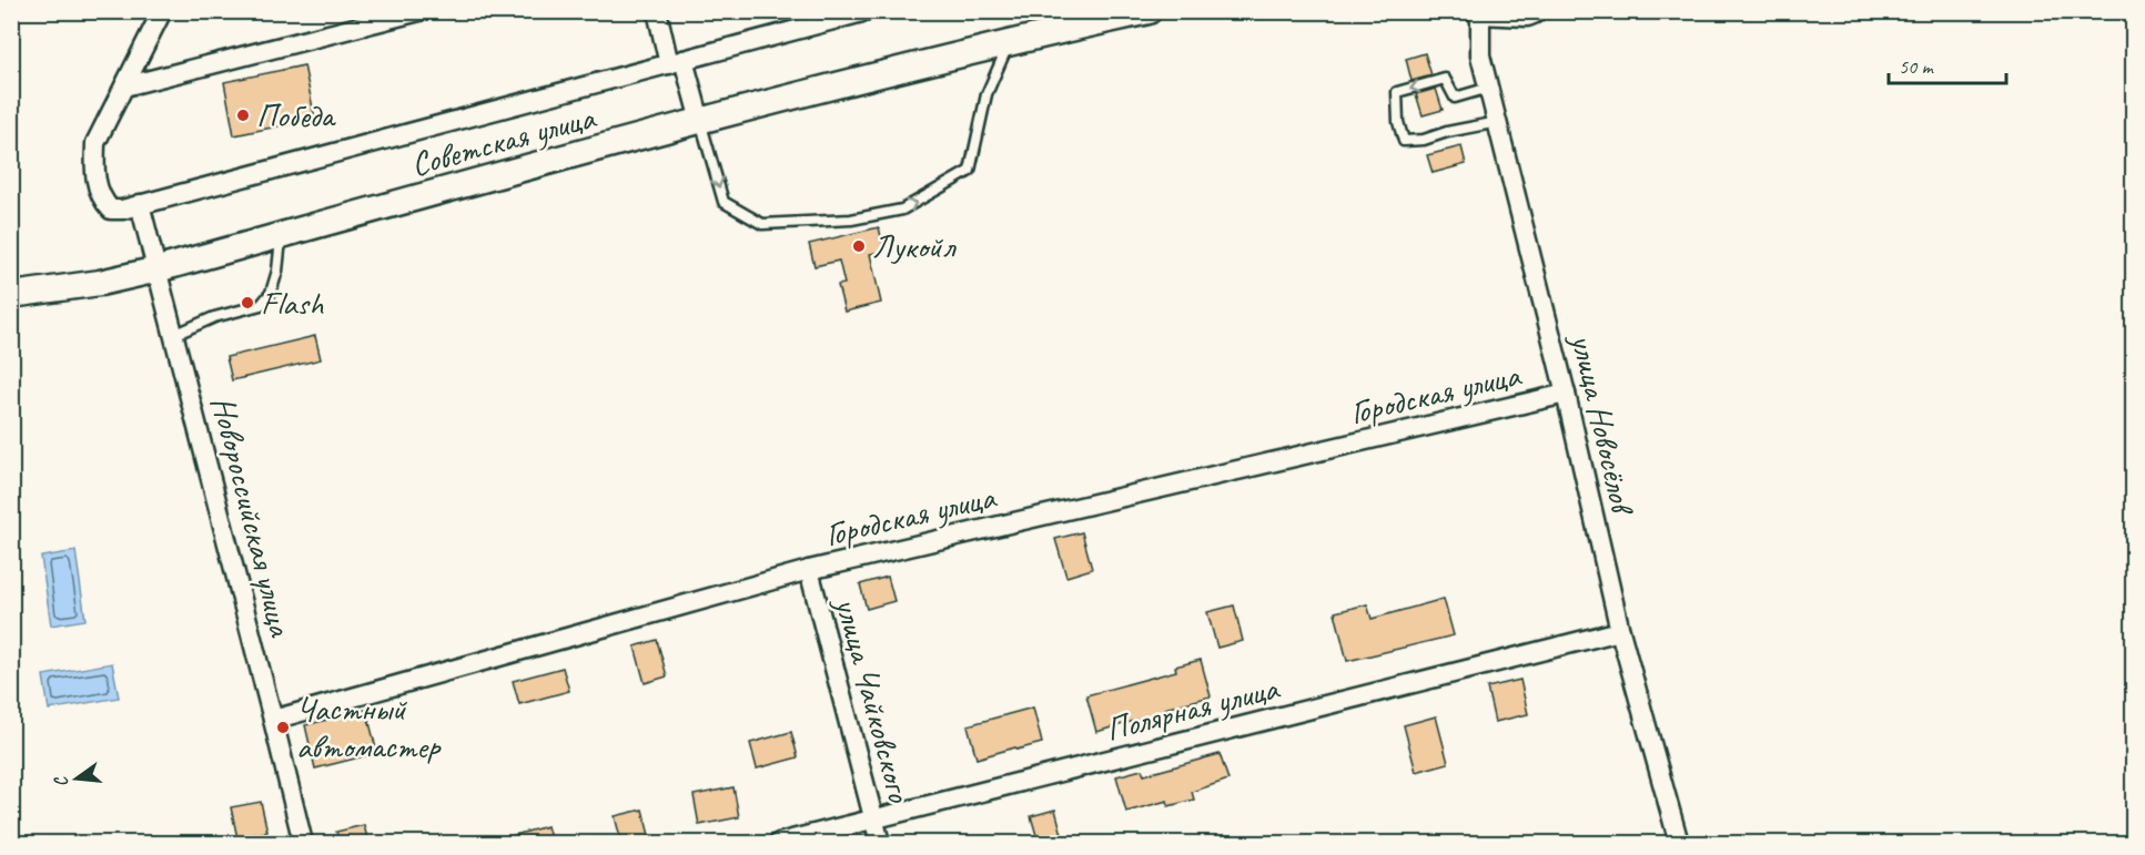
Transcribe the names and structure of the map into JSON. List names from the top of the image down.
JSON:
{
  "streets": {
    "main road": ["Советская улица"],
    "street": [
      "Городская улица",
      "улица Новосёлов",
      "Новороссийская улица",
      "улица Чайковского",
      "Полярная улица"
    ]
  },
  "crossings": [
    ["Советская улица", "Новороссийская улица"],
    ["Городская улица", "улица Новосёлов"],
    ["Городская улица", "Новороссийская улица"],
    ["Городская улица", "улица Чайковского"],
    ["улица Новосёлов", "Полярная улица"],
    ["улица Чайковского", "Полярная улица"]
  ],
  "places": [
    "Победа",
    "Лукойл",
    "Flash",
    "Частный автомастер"
  ],
  "scale_bar": "50 m",
  "north": "left"
}
